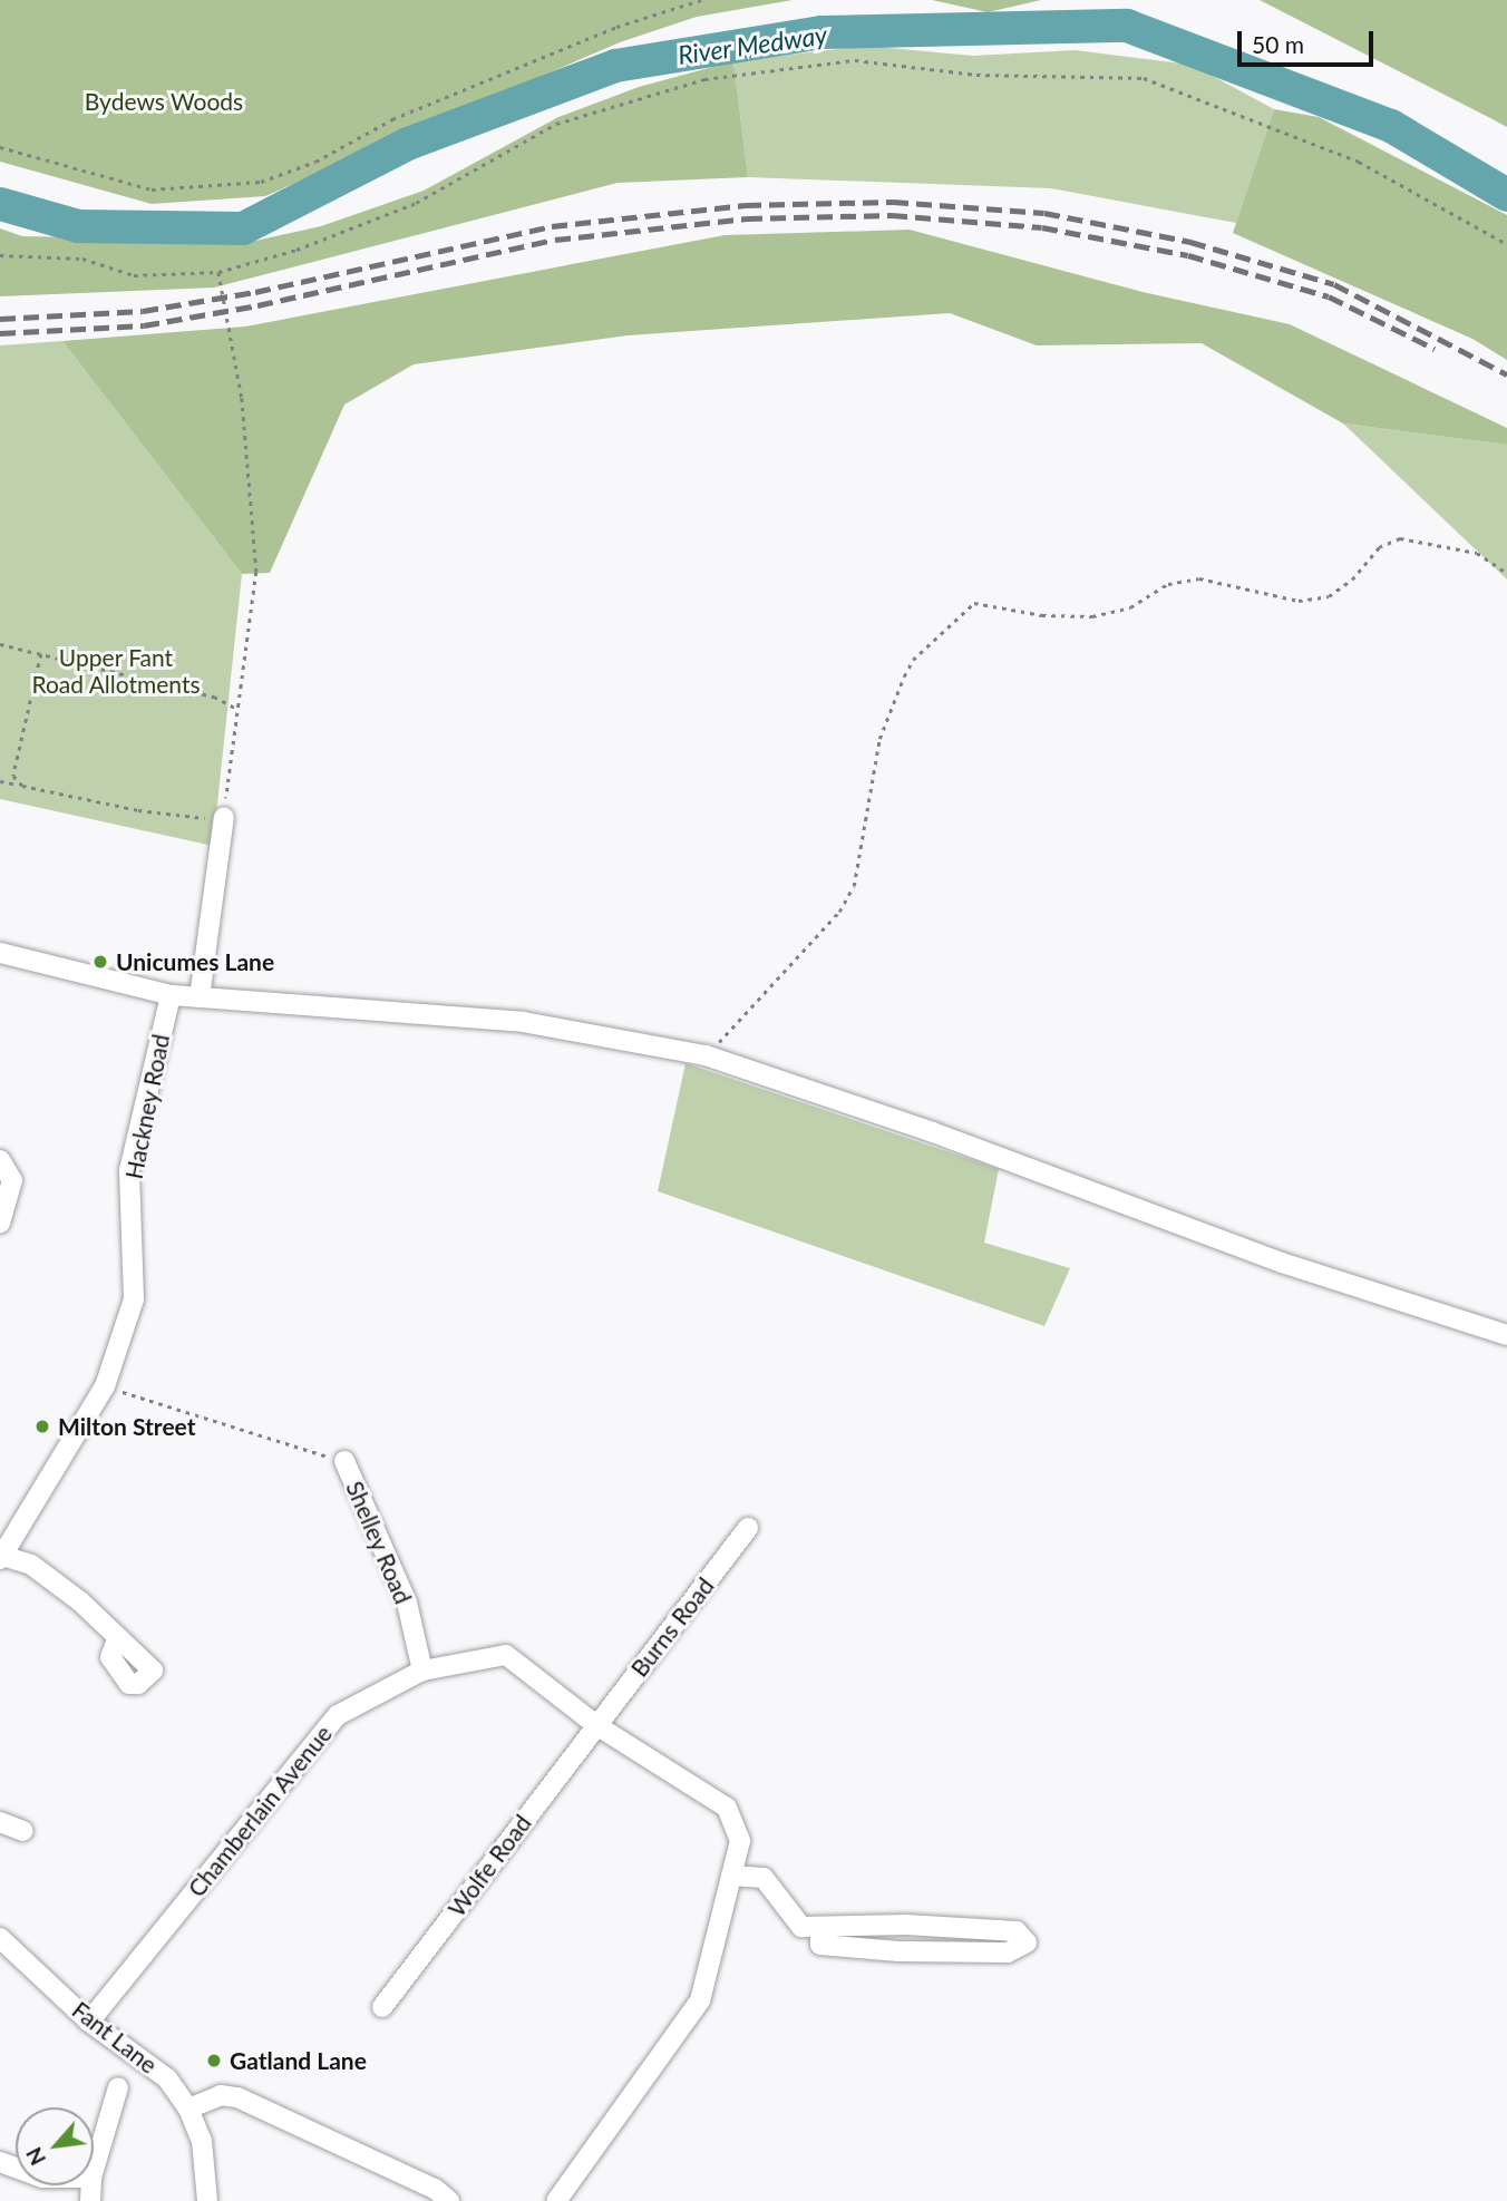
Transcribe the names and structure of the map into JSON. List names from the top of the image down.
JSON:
{
  "streets": {
    "street": [
      "Hackney Road",
      "Shelley Road",
      "Burns Road",
      "Chamberlain Avenue",
      "Wolfe Road",
      "Fant Lane"
    ]
  },
  "crossings": [
    ["Shelley Road", "Chamberlain Avenue"],
    ["Burns Road", "Chamberlain Avenue"],
    ["Burns Road", "Wolfe Road"],
    ["Chamberlain Avenue", "Wolfe Road"],
    ["Chamberlain Avenue", "Fant Lane"]
  ],
  "water": ["River Medway"],
  "parks": ["Bydews Woods", "Upper Fant Road Allotments"],
  "places": ["Unicumes Lane", "Milton Street", "Gatland Lane"],
  "scale_bar": "50 m",
  "north": "bottom left"
}
